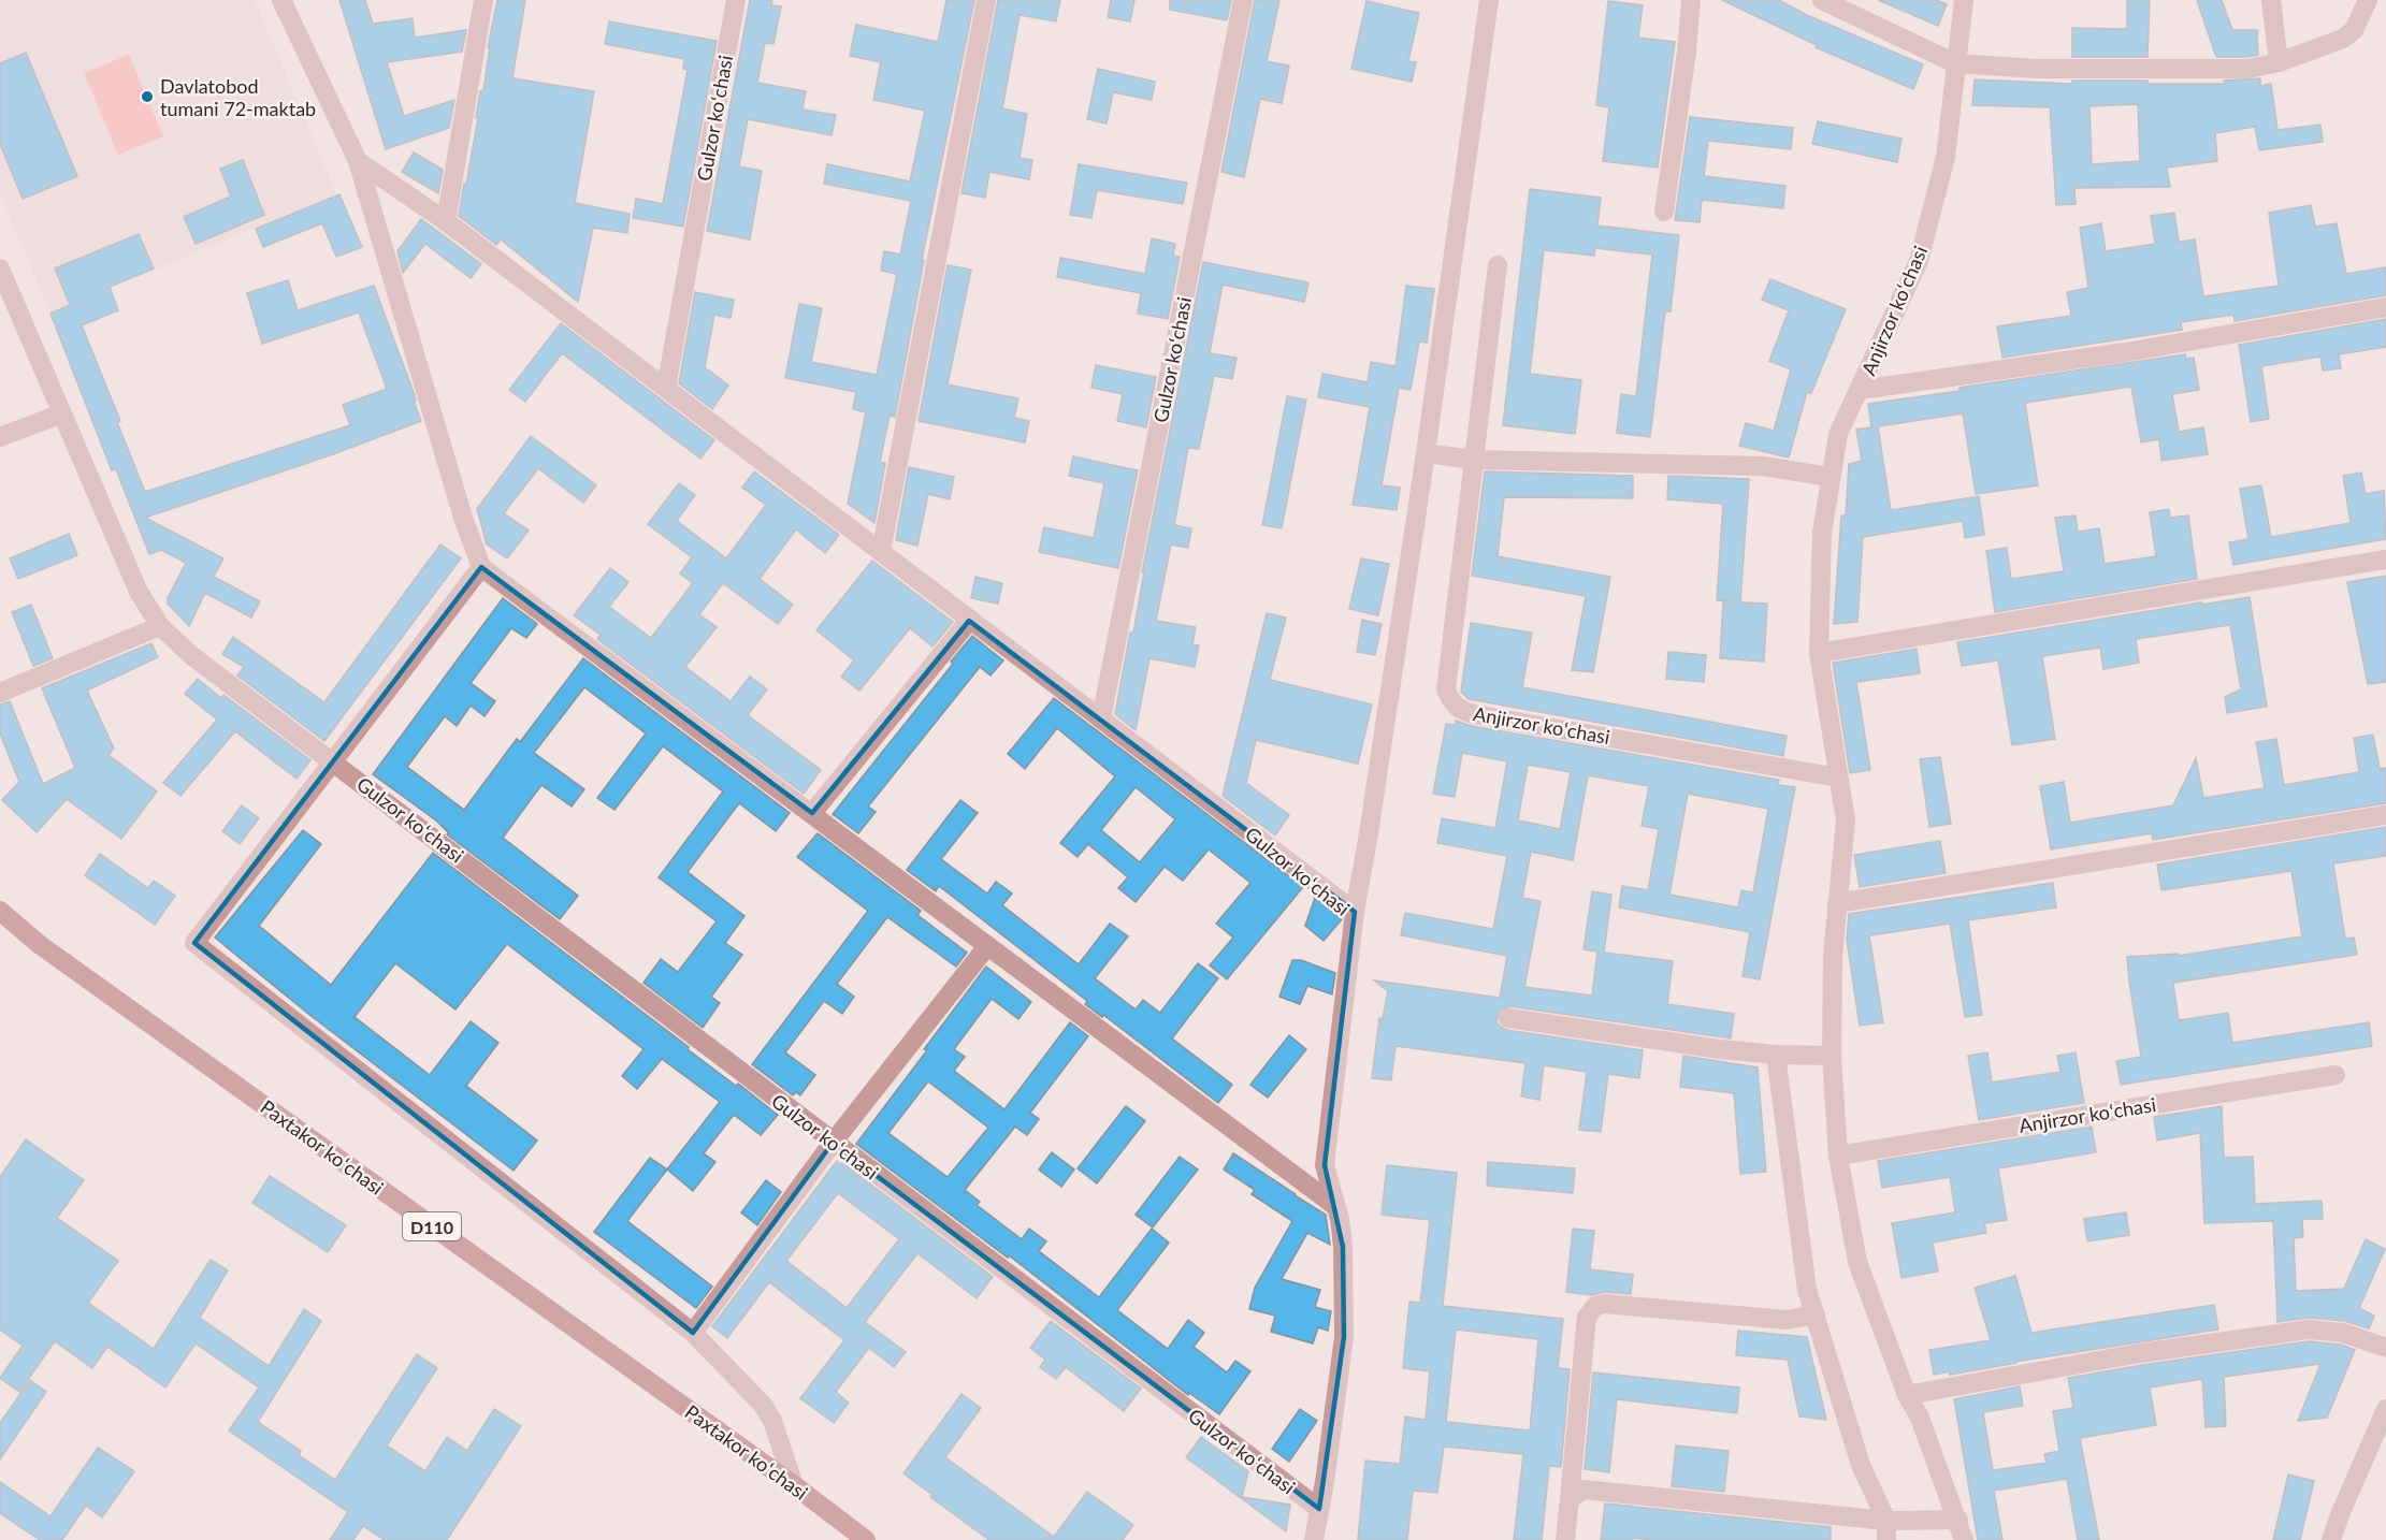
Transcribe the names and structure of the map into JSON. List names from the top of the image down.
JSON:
{
  "streets": {
    "main road": ["Paxtakor koʻchasi", "D110"],
    "street": ["Gulzor koʻchasi", "Anjirzor koʻchasi"]
  },
  "places": ["Davlatobod tumani 72-maktab"]
}
